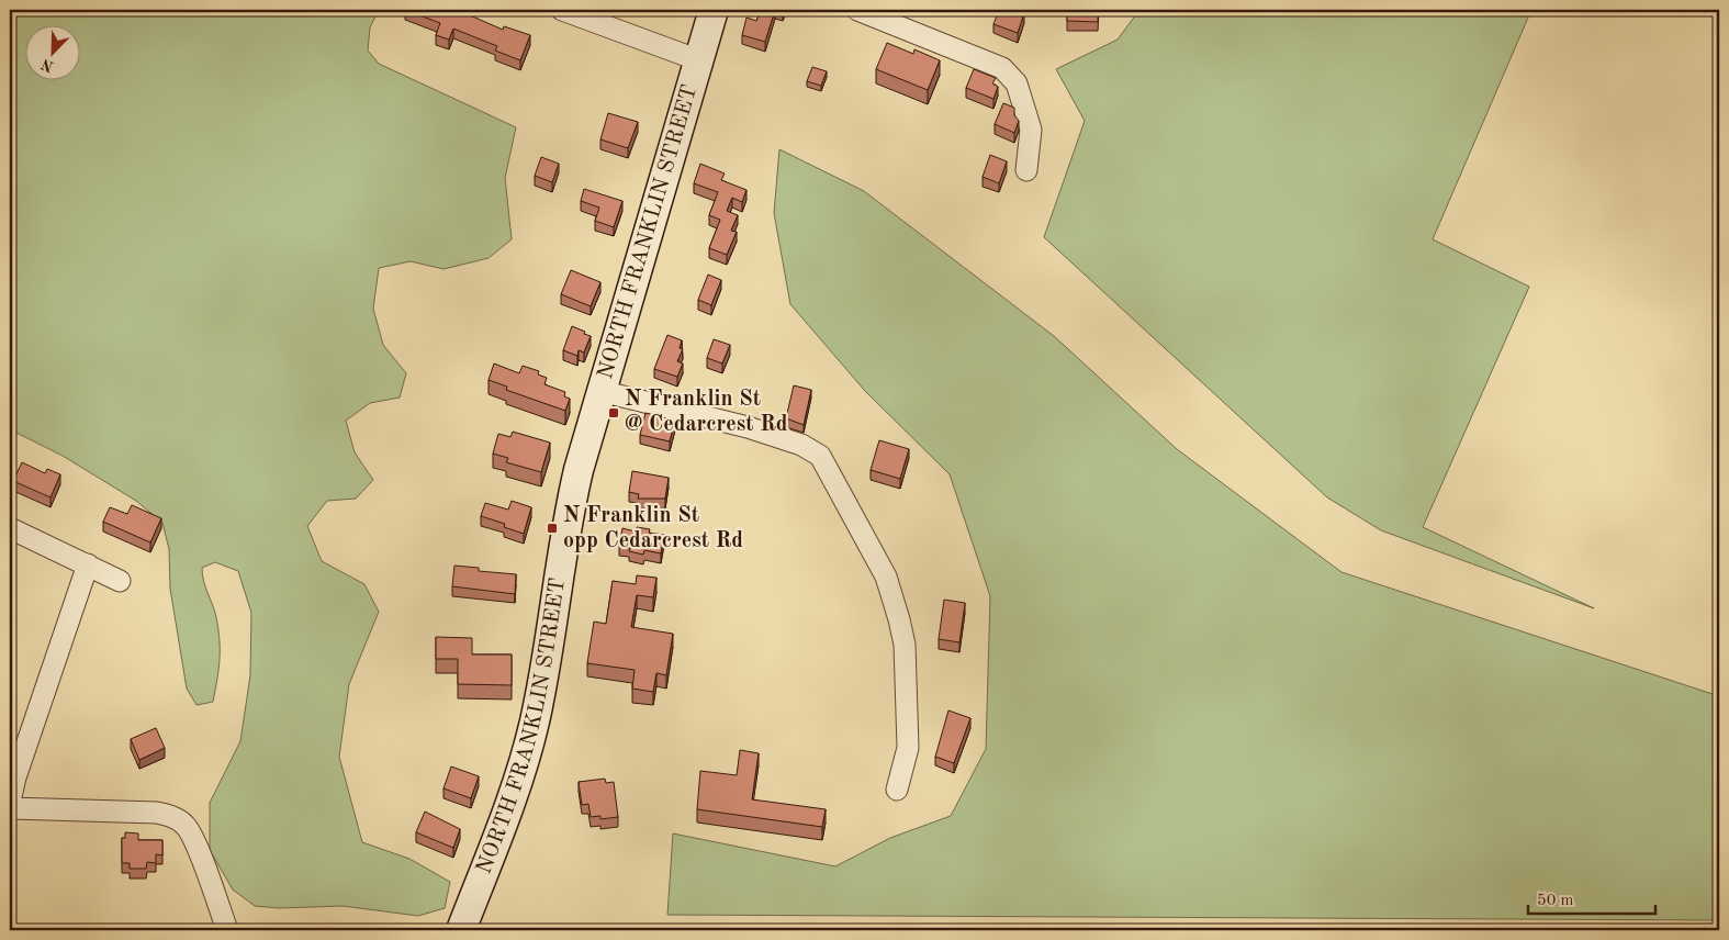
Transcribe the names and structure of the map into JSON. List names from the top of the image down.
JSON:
{
  "streets": {
    "main road": ["NORTH FRANKLIN STREET"]
  },
  "places": {
    "transit": ["N Franklin St @ Cedarcrest Rd", "N Franklin St opp Cedarcrest Rd"]
  },
  "scale_bar": "50 m",
  "north": "bottom left"
}
